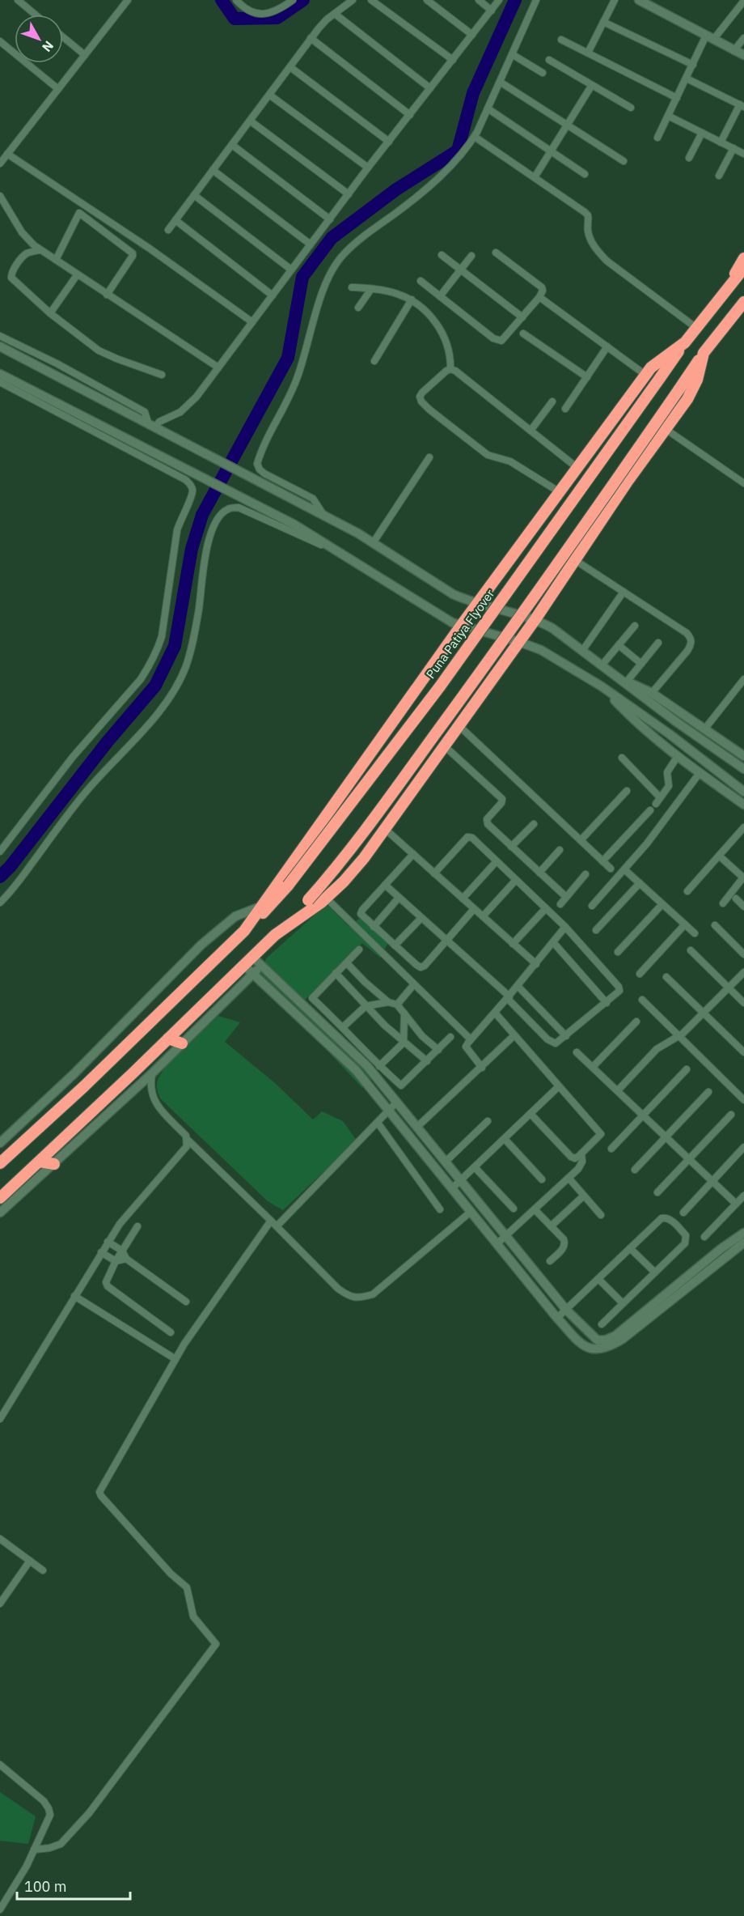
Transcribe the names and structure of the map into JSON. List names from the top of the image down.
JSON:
{
  "streets": {
    "highway": ["Puna Patiya Flyover"]
  },
  "scale_bar": "100 m",
  "north": "bottom right"
}
